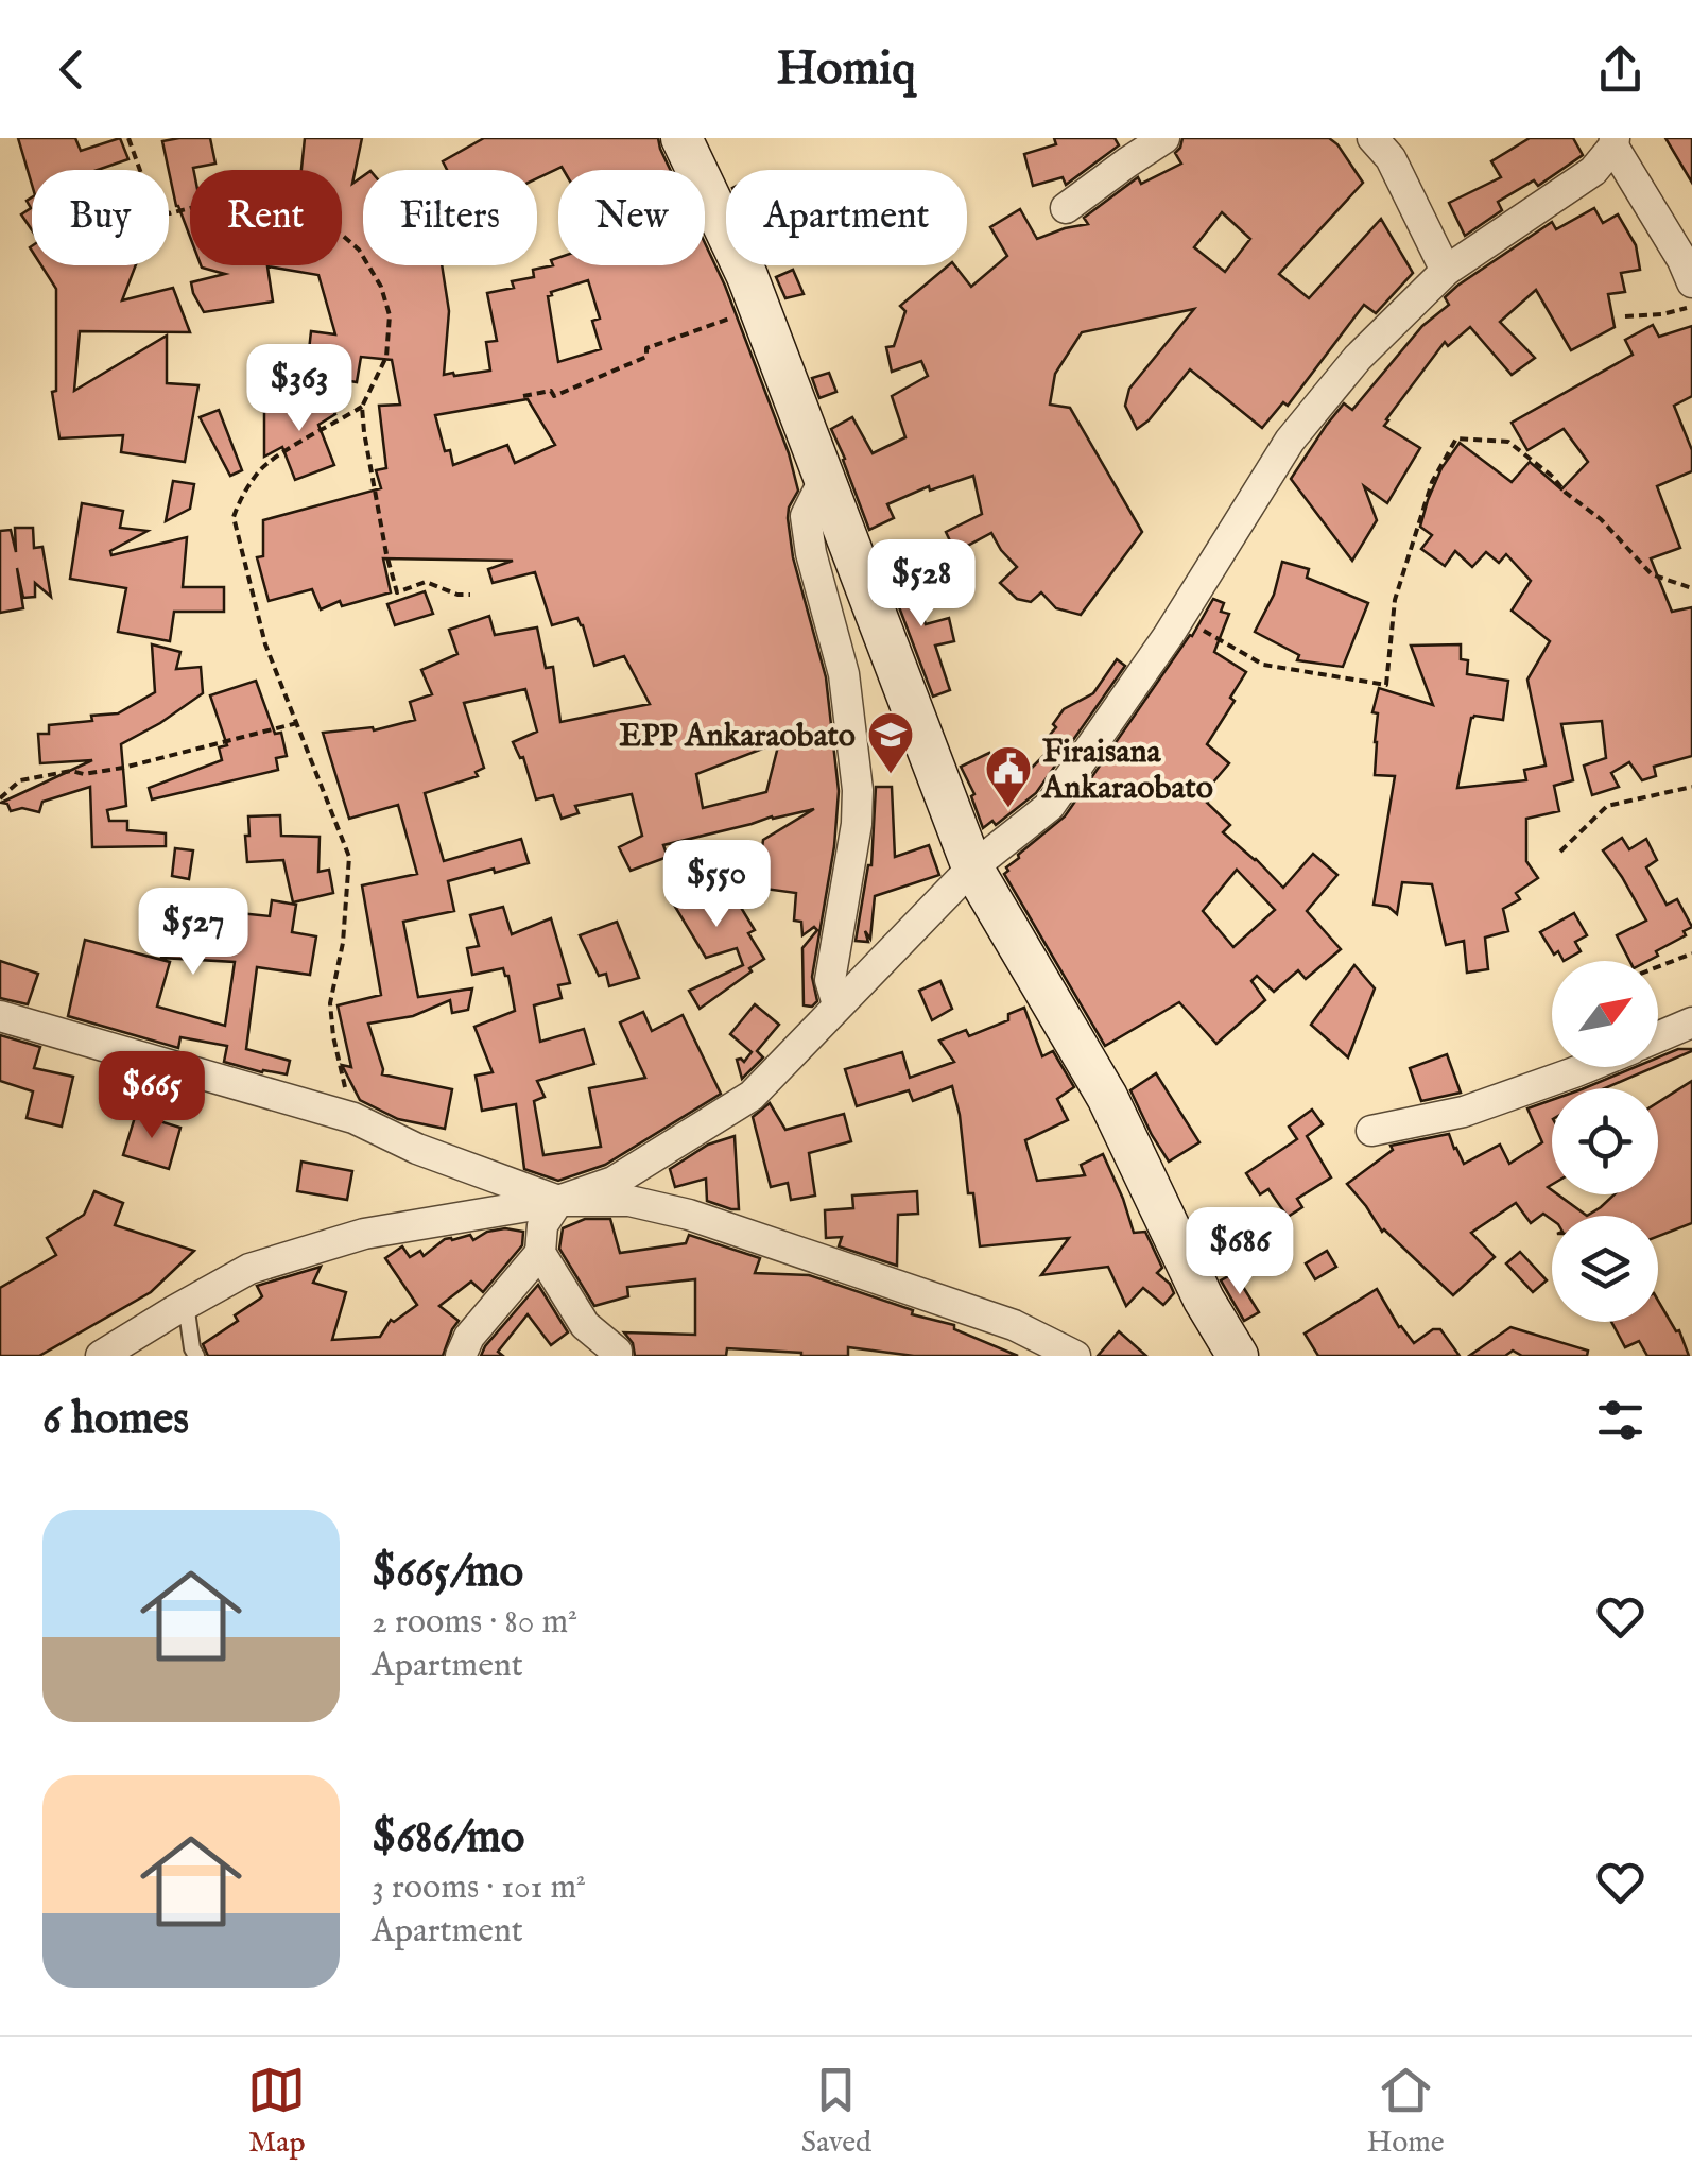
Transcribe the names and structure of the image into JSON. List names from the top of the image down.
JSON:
{
  "places": {
    "school or university": ["EPP Ankaraobato"],
    "public building": ["Firaisana Ankaraobato"]
  },
  "north": "top right",
  "page": {
    "header": "Homiq",
    "chip": [
      "Buy",
      "Rent",
      "Filters",
      "New",
      "Apartment"
    ],
    "price": [
      "$363",
      "$528",
      "$550",
      "$527",
      "$665",
      "$686"
    ],
    "heading": "6 homes",
    "list": [
      {
        "name": "$665/mo",
        "note": "2 rooms · 80 m² · Apartment"
      },
      {
        "name": "$686/mo",
        "note": "3 rooms · 101 m² · Apartment"
      }
    ],
    "tabs": ["Map", "Saved", "Home"]
  }
}
